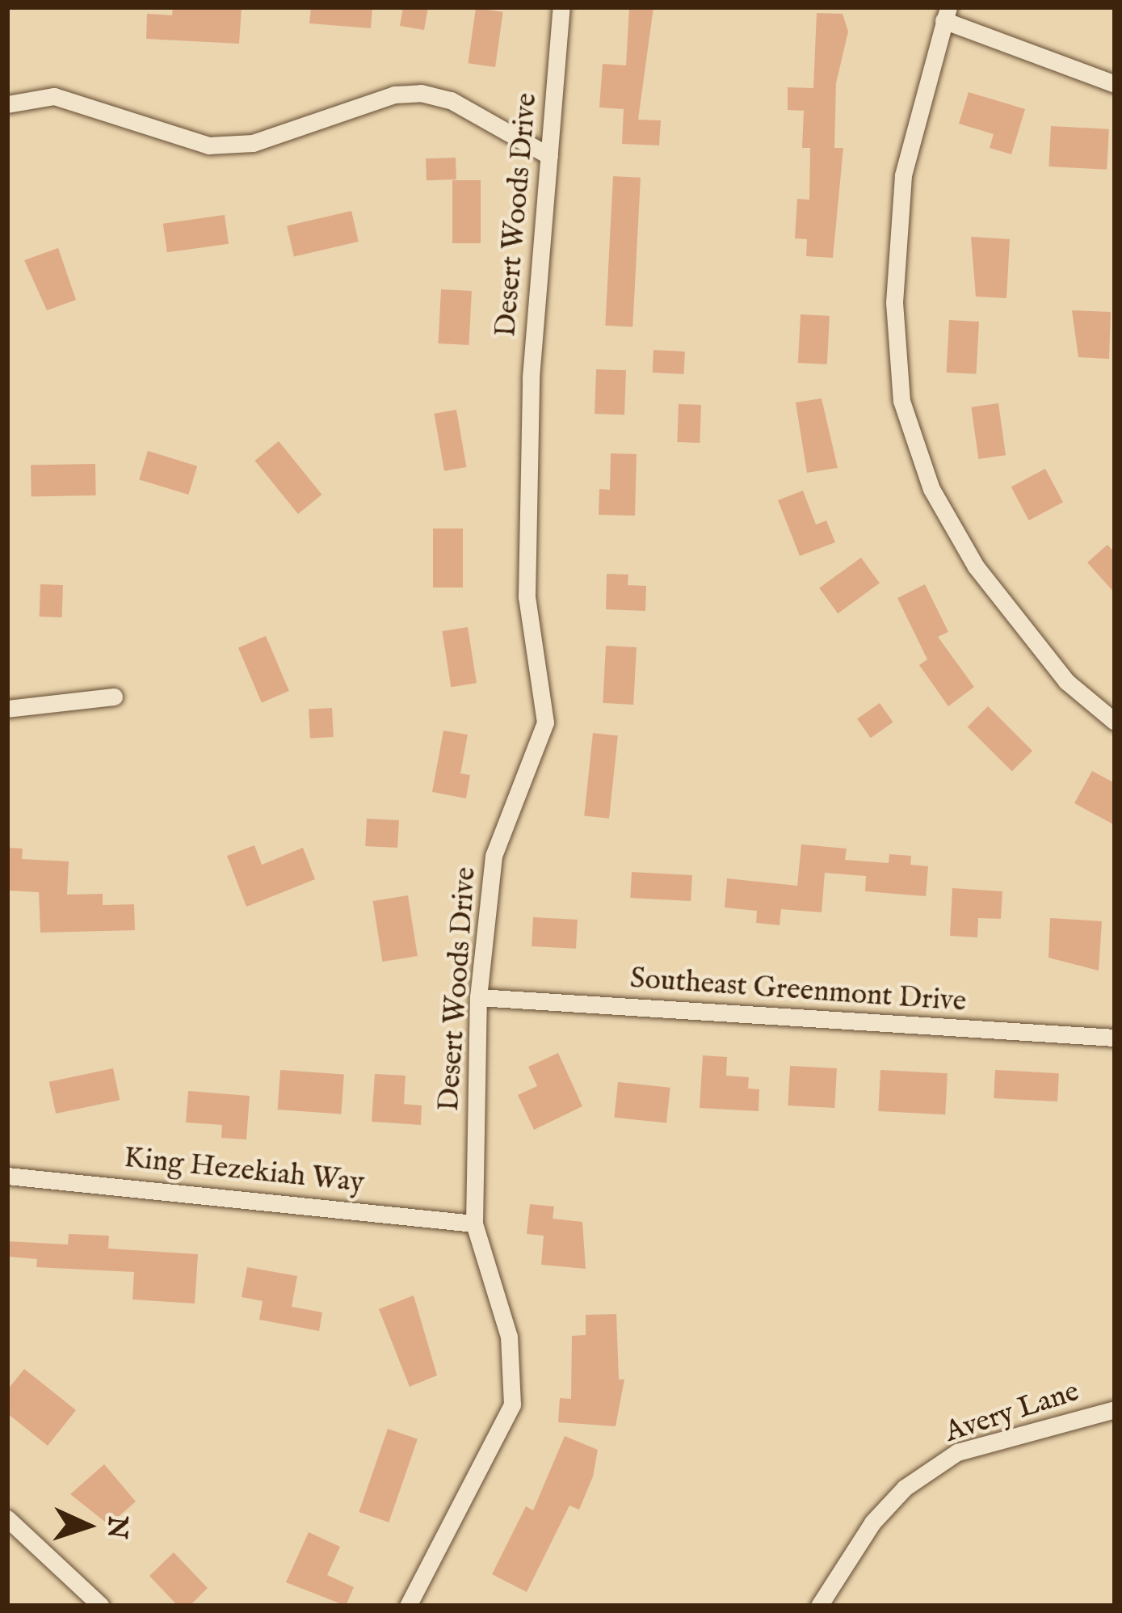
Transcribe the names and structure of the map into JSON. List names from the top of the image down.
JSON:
{
  "streets": {
    "street": [
      "Desert Woods Drive",
      "Southeast Greenmont Drive",
      "King Hezekiah Way",
      "Avery Lane"
    ]
  },
  "crossings": [
    ["Desert Woods Drive", "Southeast Greenmont Drive"],
    ["Desert Woods Drive", "King Hezekiah Way"]
  ],
  "north": "right"
}
